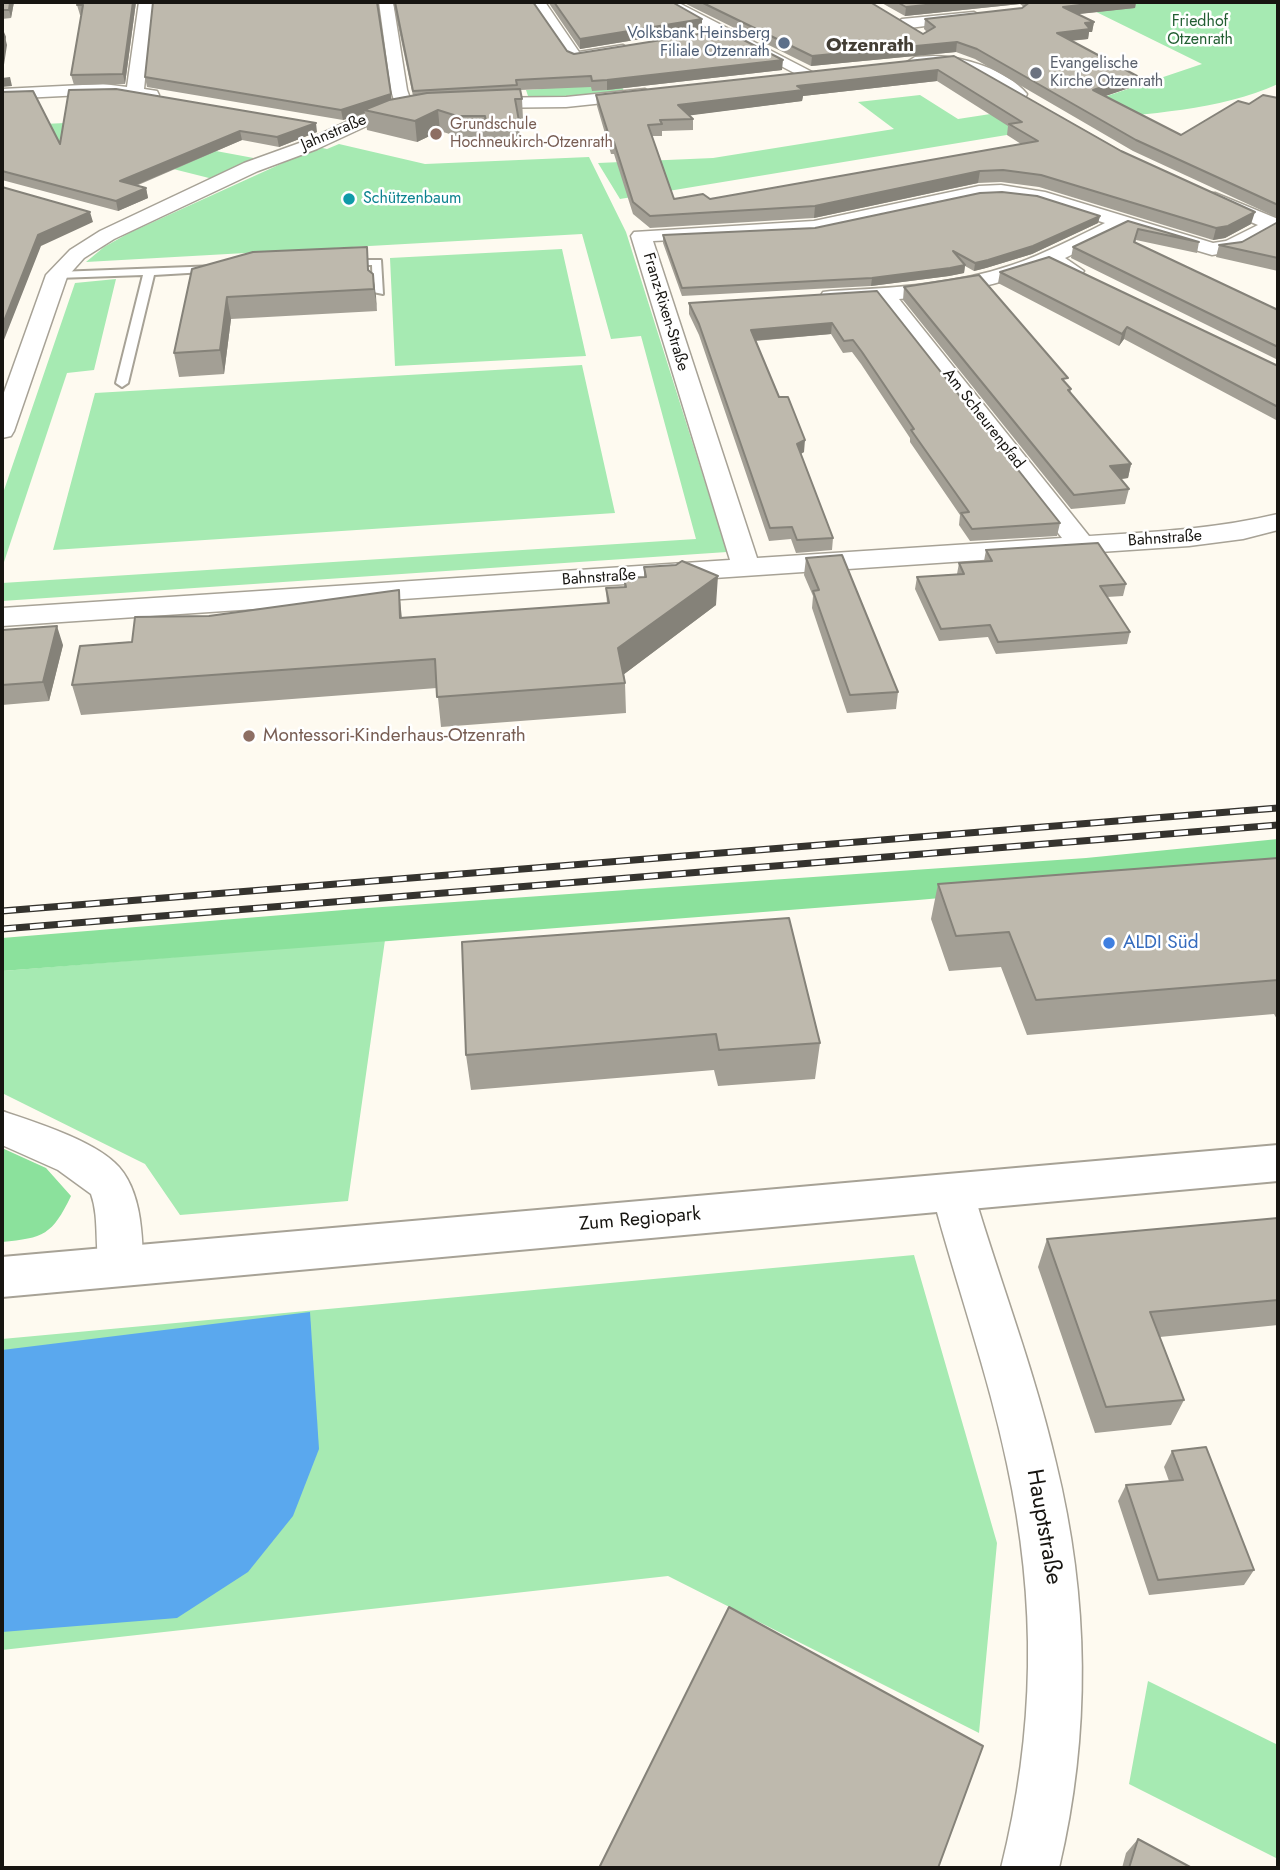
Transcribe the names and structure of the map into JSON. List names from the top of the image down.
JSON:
{
  "streets": {
    "street": [
      "Jahnstraße",
      "Franz-Rixen-Straße",
      "Am Scheurenpfad",
      "Bahnstraße",
      "Zum Regiopark",
      "Hauptstraße"
    ]
  },
  "crossings": [
    ["Franz-Rixen-Straße", "Bahnstraße"],
    ["Am Scheurenpfad", "Bahnstraße"],
    ["Zum Regiopark", "Hauptstraße"]
  ],
  "districts": ["Otzenrath"],
  "parks": ["Friedhof Otzenrath"],
  "places": [
    "Volksbank Heinsberg Filiale Otzenrath",
    "Evangelische Kirche Otzenrath",
    "Grundschule Hochneukirch-Otzenrath",
    "Schützenbaum",
    "Montessori-Kinderhaus-Otzenrath",
    "ALDI Süd"
  ]
}
